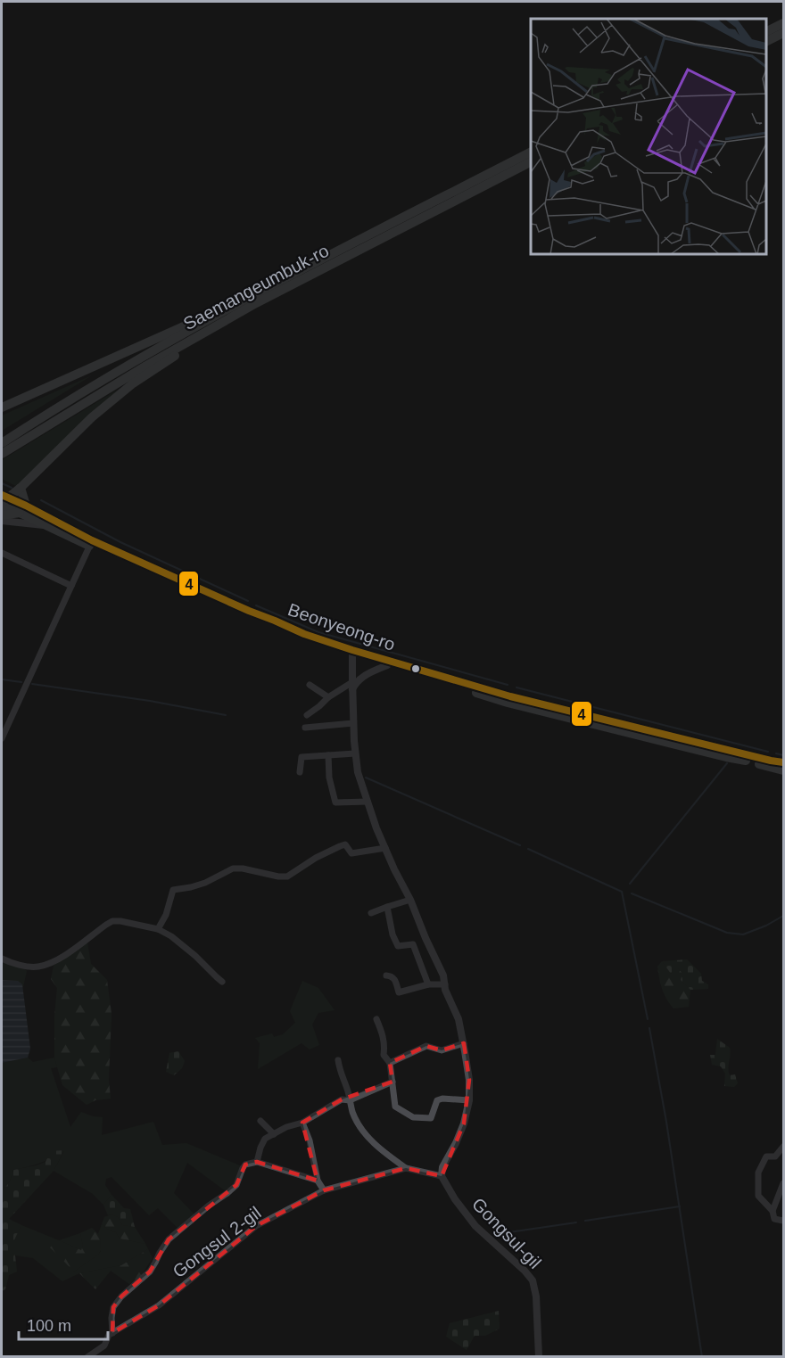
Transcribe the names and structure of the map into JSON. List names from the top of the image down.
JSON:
{
  "streets": {
    "highway": ["Saemangeumbuk-ro"],
    "main road": ["Beonyeong-ro"],
    "street": ["Gongsul-gil", "Gongsul 2-gil"]
  },
  "crossings": [
    ["Gongsul-gil", "Gongsul 2-gil"]
  ],
  "lines": ["transit line 4"],
  "scale_bar": "100 m"
}
